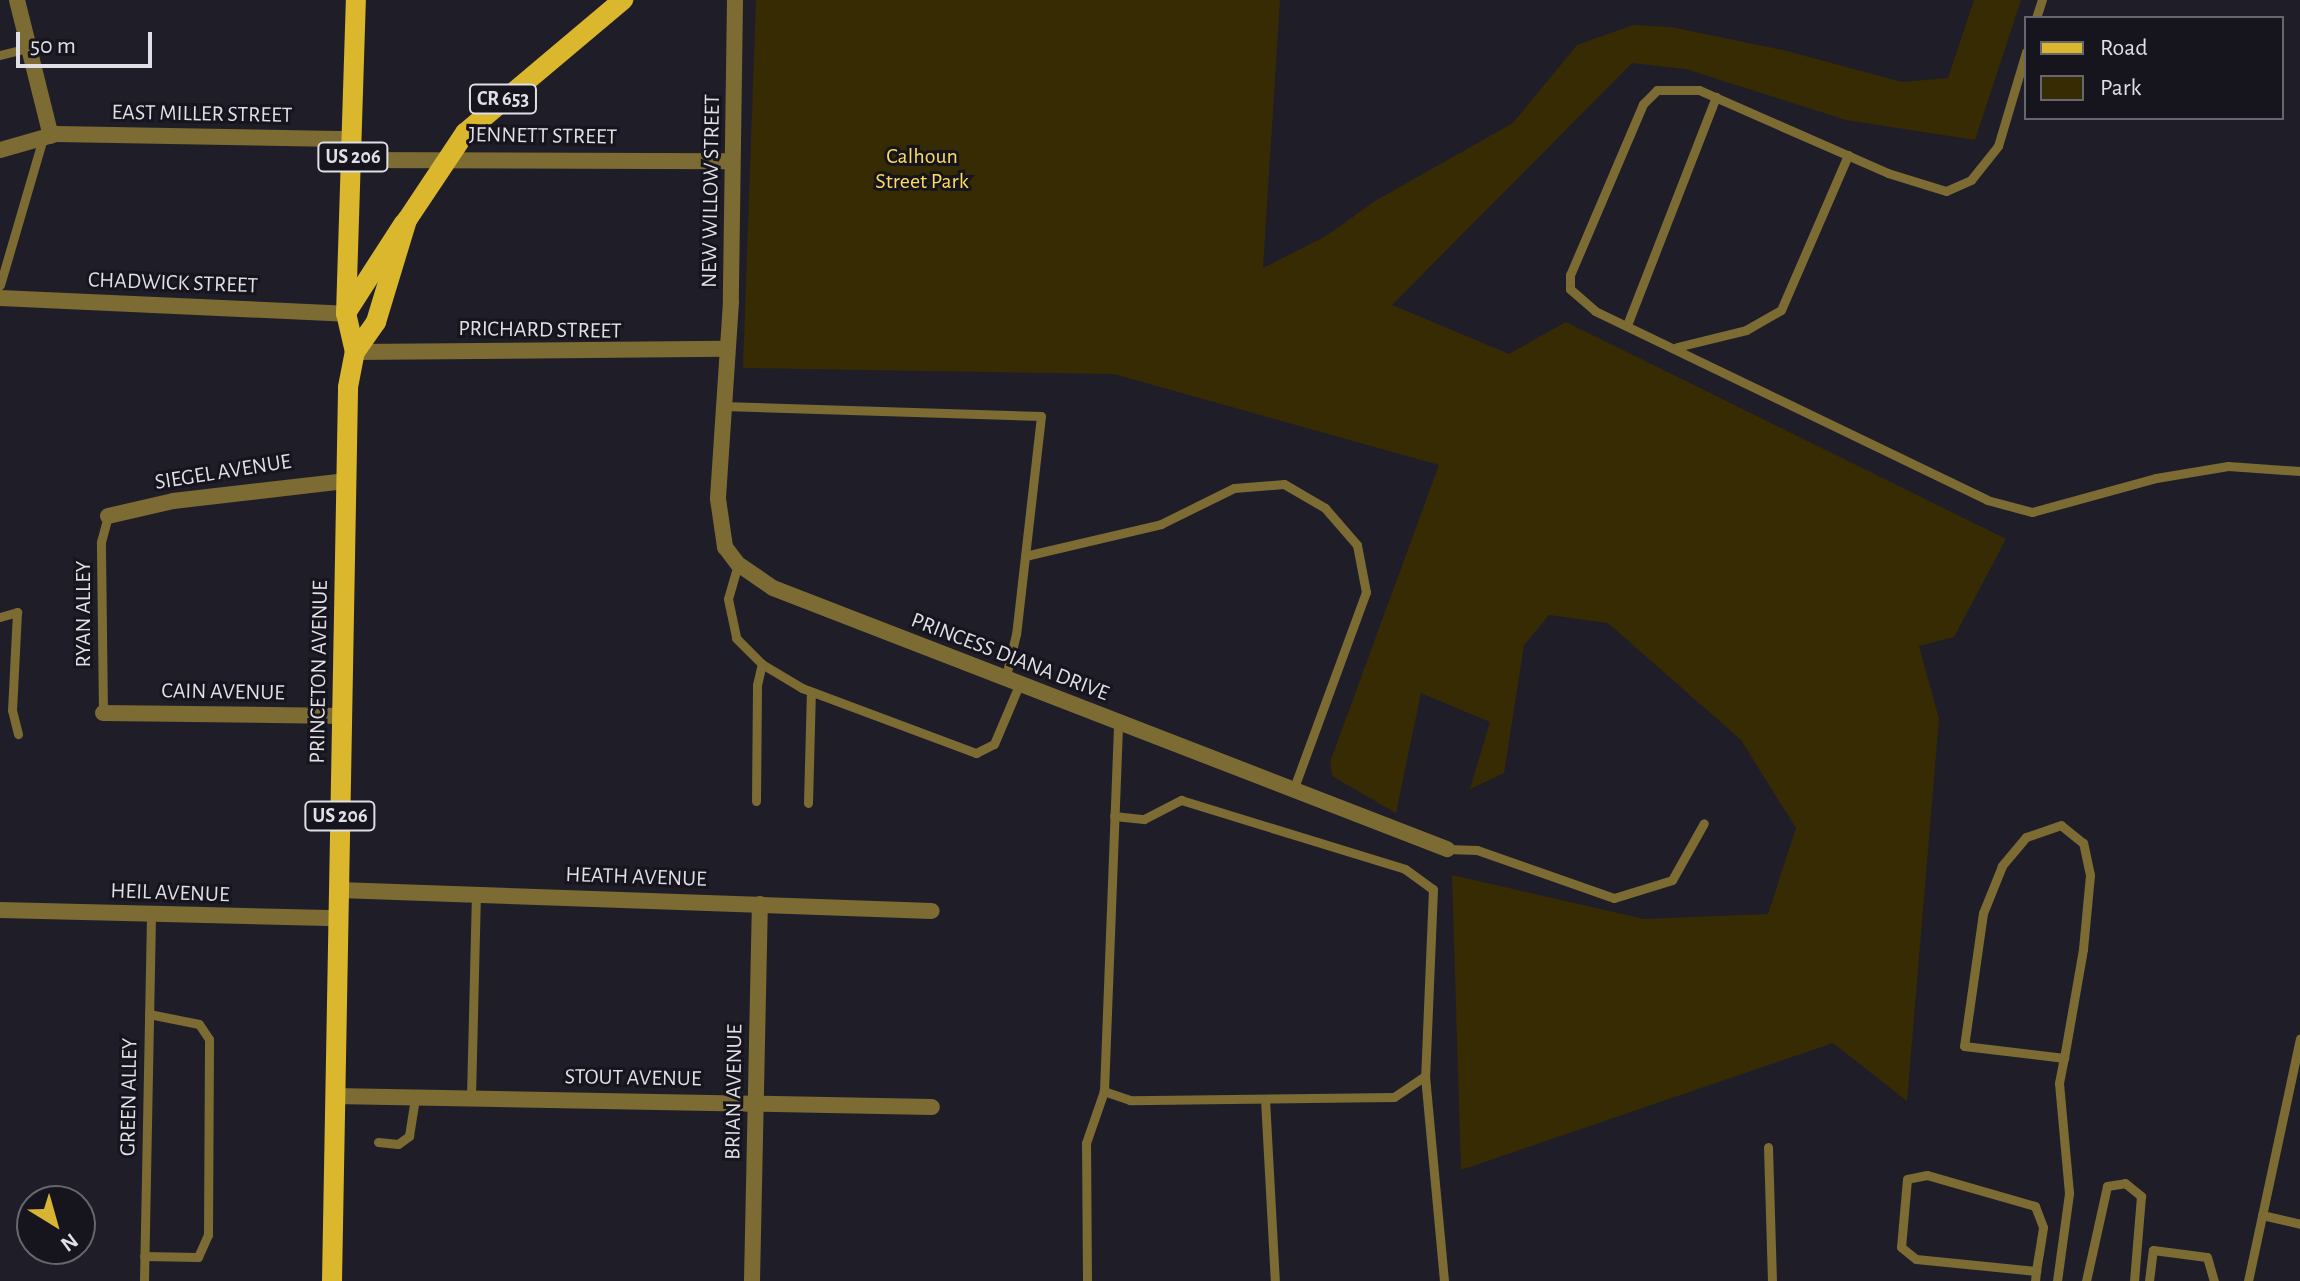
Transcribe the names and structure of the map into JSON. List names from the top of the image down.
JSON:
{
  "streets": {
    "main road": ["CR 653", "US 206", "PRINCETON AVENUE"],
    "street": [
      "EAST MILLER STREET",
      "JENNETT STREET",
      "NEW WILLOW STREET",
      "CHADWICK STREET",
      "PRICHARD STREET",
      "SIEGEL AVENUE",
      "PRINCESS DIANA DRIVE",
      "CAIN AVENUE",
      "HEATH AVENUE",
      "HEIL AVENUE",
      "STOUT AVENUE",
      "BRIAN AVENUE"
    ],
    "lane": ["RYAN ALLEY", "GREEN ALLEY"]
  },
  "crossings": [
    ["CR 653", "JENNETT STREET"],
    ["CR 653", "US 206"],
    ["CR 653", "CHADWICK STREET"],
    ["CR 653", "PRICHARD STREET"],
    ["CR 653", "PRINCETON AVENUE"],
    ["EAST MILLER STREET", "JENNETT STREET"],
    ["EAST MILLER STREET", "US 206"],
    ["JENNETT STREET", "US 206"],
    ["JENNETT STREET", "NEW WILLOW STREET"],
    ["US 206", "CHADWICK STREET"],
    ["US 206", "PRICHARD STREET"],
    ["US 206", "PRINCETON AVENUE"],
    ["NEW WILLOW STREET", "PRICHARD STREET"],
    ["NEW WILLOW STREET", "PRINCESS DIANA DRIVE"],
    ["PRICHARD STREET", "PRINCETON AVENUE"],
    ["SIEGEL AVENUE", "RYAN ALLEY"],
    ["SIEGEL AVENUE", "PRINCETON AVENUE"],
    ["RYAN ALLEY", "CAIN AVENUE"],
    ["PRINCETON AVENUE", "CAIN AVENUE"],
    ["PRINCETON AVENUE", "HEATH AVENUE"],
    ["PRINCETON AVENUE", "HEIL AVENUE"],
    ["PRINCETON AVENUE", "STOUT AVENUE"],
    ["HEATH AVENUE", "BRIAN AVENUE"],
    ["HEIL AVENUE", "GREEN ALLEY"],
    ["STOUT AVENUE", "BRIAN AVENUE"]
  ],
  "parks": ["Calhoun Street Park"],
  "legend": ["Road", "Park"],
  "scale_bar": "50 m",
  "north": "bottom right"
}
